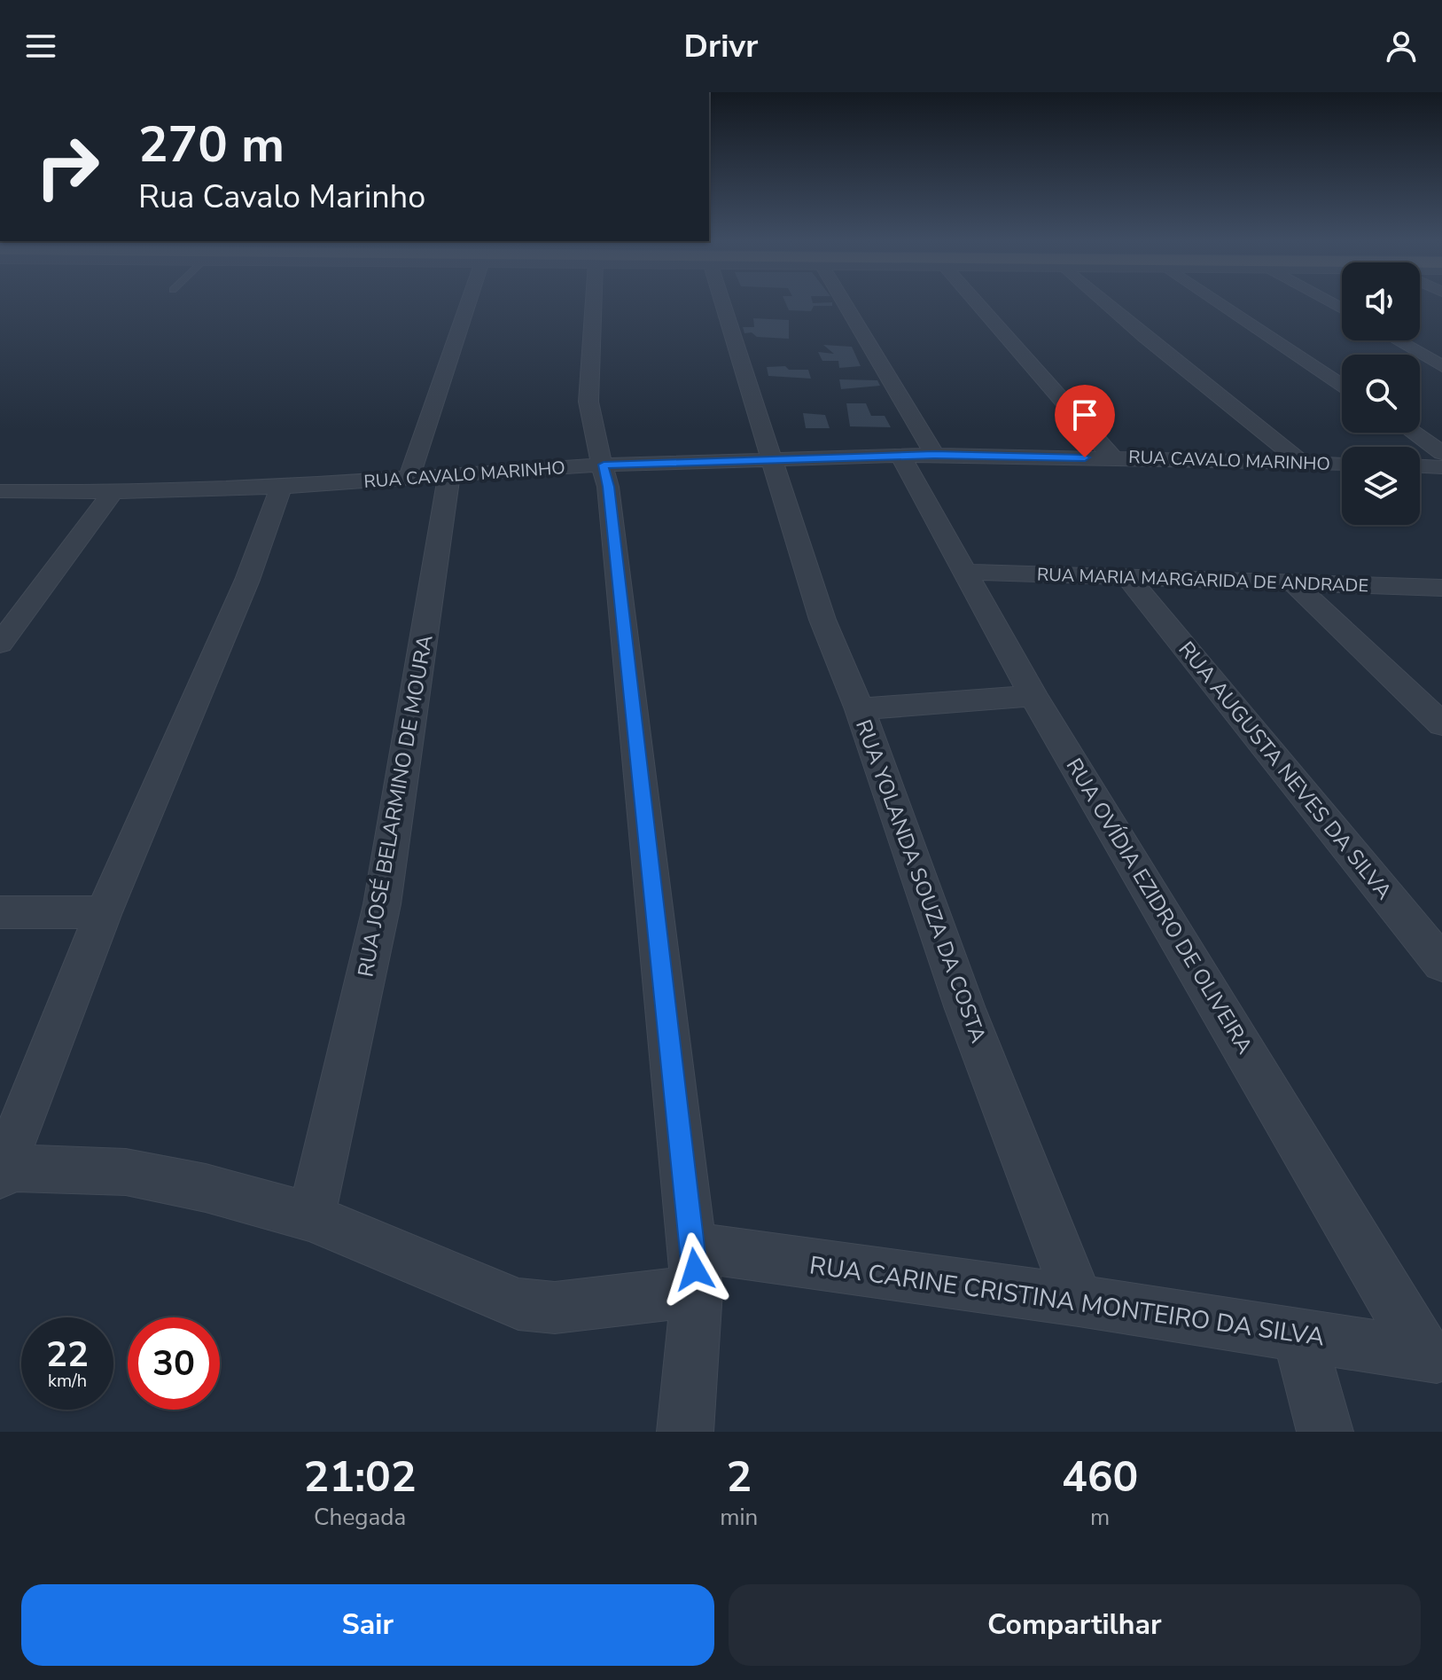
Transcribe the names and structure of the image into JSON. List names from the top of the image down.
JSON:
{
  "streets": {
    "street": [
      "RUA CAVALO MARINHO",
      "RUA MARIA MARGARIDA DE ANDRADE",
      "RUA AUGUSTA NEVES DA SILVA",
      "RUA JOSÉ BELARMINO DE MOURA",
      "RUA YOLANDA SOUZA DA COSTA",
      "RUA OVÍDIA EZIDRO DE OLIVEIRA",
      "RUA CARINE CRISTINA MONTEIRO DA SILVA"
    ]
  },
  "crossings": [
    ["RUA CAVALO MARINHO", "RUA JOSÉ BELARMINO DE MOURA"],
    ["RUA CAVALO MARINHO", "RUA YOLANDA SOUZA DA COSTA"],
    ["RUA CAVALO MARINHO", "RUA OVÍDIA EZIDRO DE OLIVEIRA"],
    ["RUA MARIA MARGARIDA DE ANDRADE", "RUA AUGUSTA NEVES DA SILVA"],
    ["RUA MARIA MARGARIDA DE ANDRADE", "RUA OVÍDIA EZIDRO DE OLIVEIRA"],
    ["RUA JOSÉ BELARMINO DE MOURA", "RUA CARINE CRISTINA MONTEIRO DA SILVA"],
    ["RUA YOLANDA SOUZA DA COSTA", "RUA CARINE CRISTINA MONTEIRO DA SILVA"],
    ["RUA OVÍDIA EZIDRO DE OLIVEIRA", "RUA CARINE CRISTINA MONTEIRO DA SILVA"]
  ],
  "page": {
    "header": "Drivr",
    "turn": ["270 m", "Rua Cavalo Marinho"],
    "speed": "22 km/h",
    "limit": "30",
    "eta": [
      "21:02",
      "Chegada",
      "2",
      "min",
      "460",
      "m"
    ],
    "buttons": ["Sair", "Compartilhar"]
  }
}
